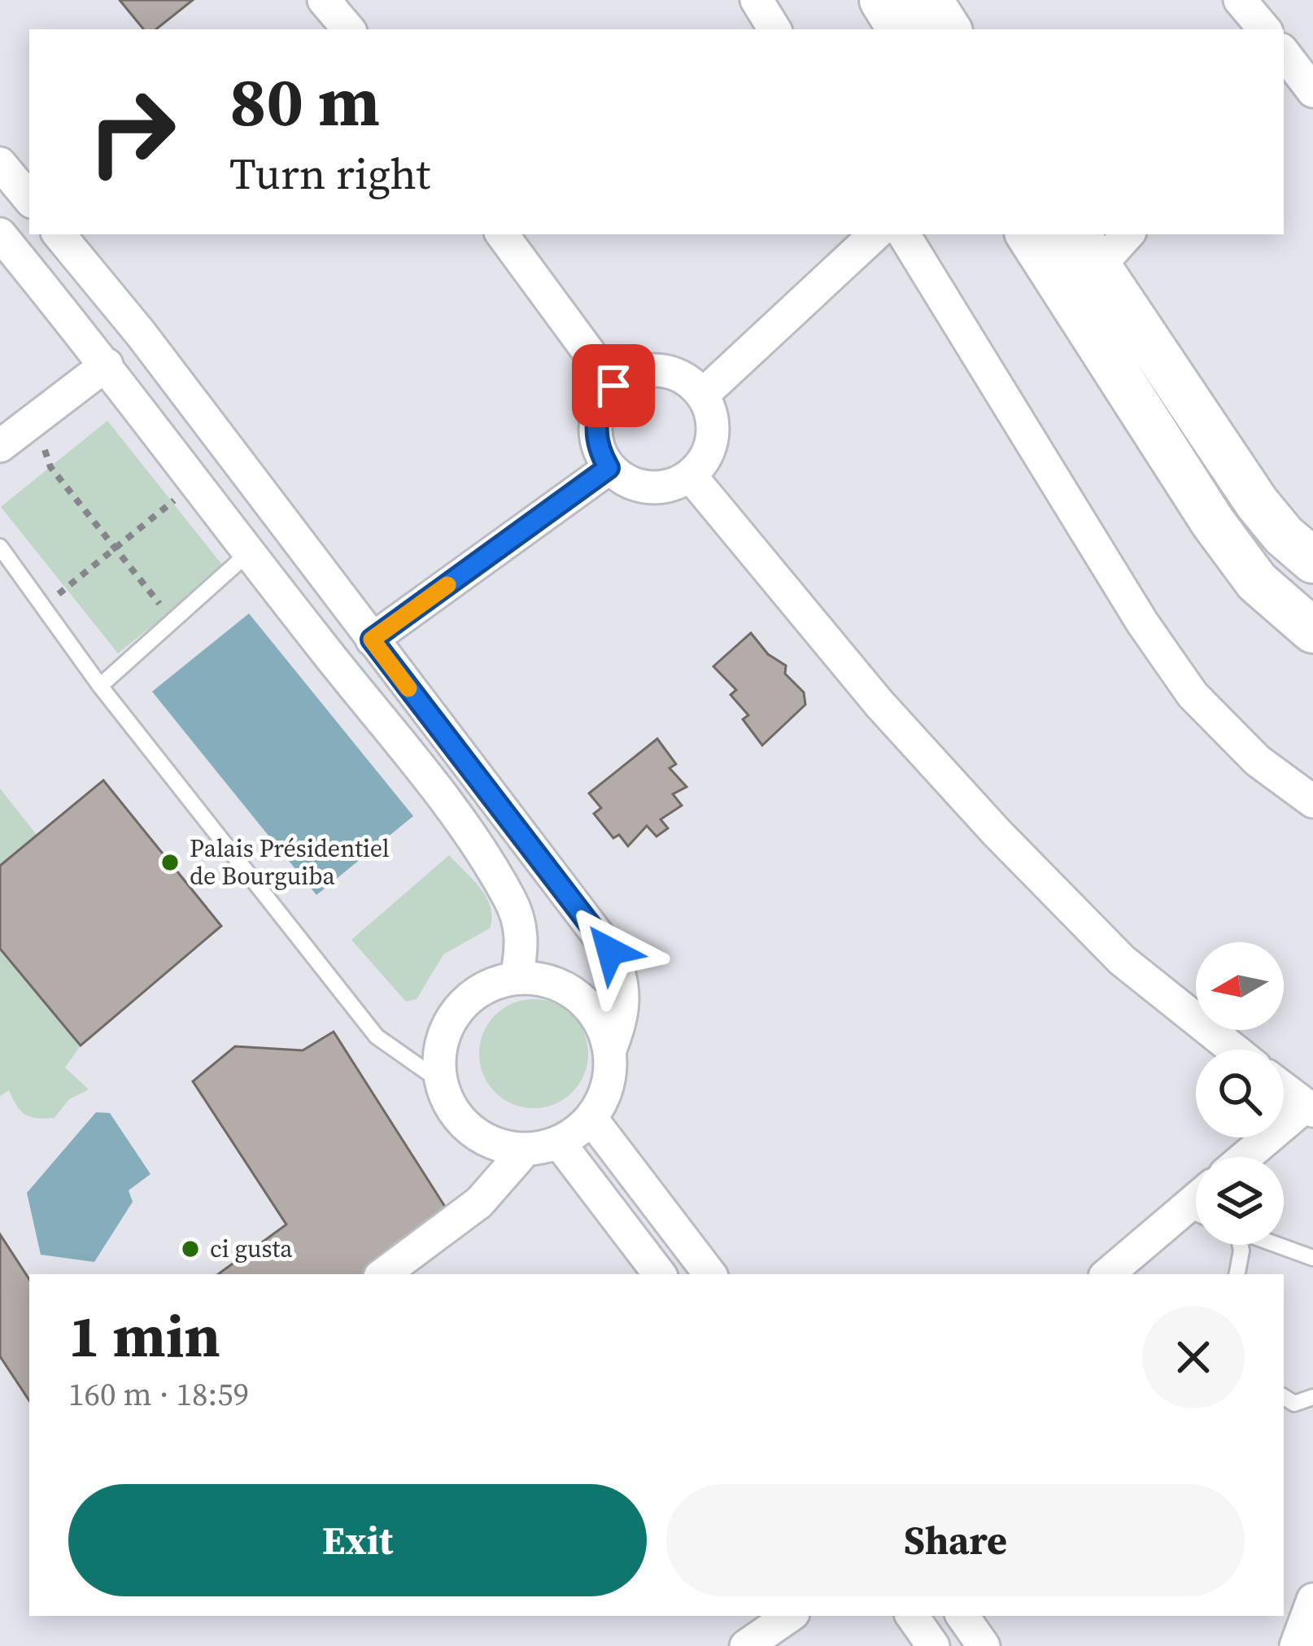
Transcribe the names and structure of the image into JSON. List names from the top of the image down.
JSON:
{
  "places": ["Palais Présidentiel de Bourguiba", "ci gusta"],
  "north": "left",
  "page": {
    "turn": ["80 m", "Turn right"],
    "heading": ["1 min", "160 m · 18:59"],
    "buttons": ["Exit", "Share"]
  }
}
